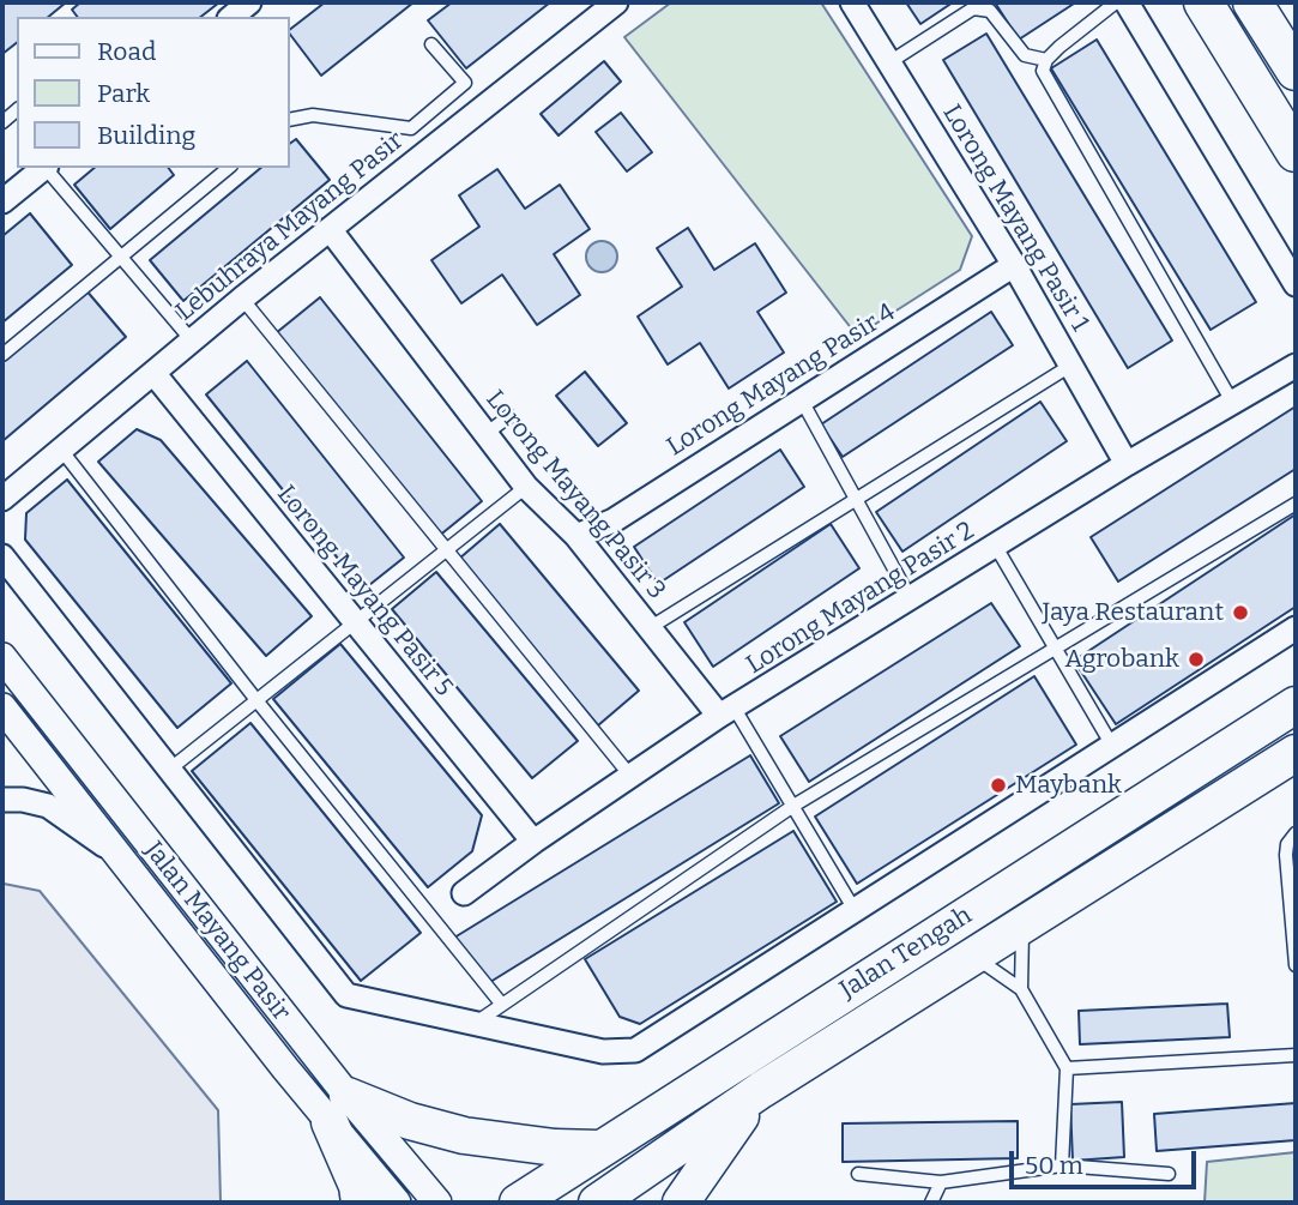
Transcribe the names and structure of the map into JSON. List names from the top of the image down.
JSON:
{
  "streets": {
    "main road": ["Jalan Tengah"],
    "street": [
      "Lorong Mayang Pasir 1",
      "Lebuhraya Mayang Pasir",
      "Lorong Mayang Pasir 4",
      "Lorong Mayang Pasir 3",
      "Lorong Mayang Pasir 5",
      "Lorong Mayang Pasir 2",
      "Jalan Mayang Pasir"
    ]
  },
  "crossings": [
    ["Lorong Mayang Pasir 1", "Lorong Mayang Pasir 4"],
    ["Lorong Mayang Pasir 1", "Lorong Mayang Pasir 2"],
    ["Lebuhraya Mayang Pasir", "Lorong Mayang Pasir 3"],
    ["Lebuhraya Mayang Pasir", "Lorong Mayang Pasir 5"],
    ["Lorong Mayang Pasir 4", "Lorong Mayang Pasir 3"],
    ["Lorong Mayang Pasir 3", "Lorong Mayang Pasir 2"],
    ["Lorong Mayang Pasir 5", "Lorong Mayang Pasir 2"]
  ],
  "places": ["Jaya Restaurant", "Agrobank", "Maybank"],
  "legend": ["Road", "Park", "Building"],
  "scale_bar": "50 m"
}
